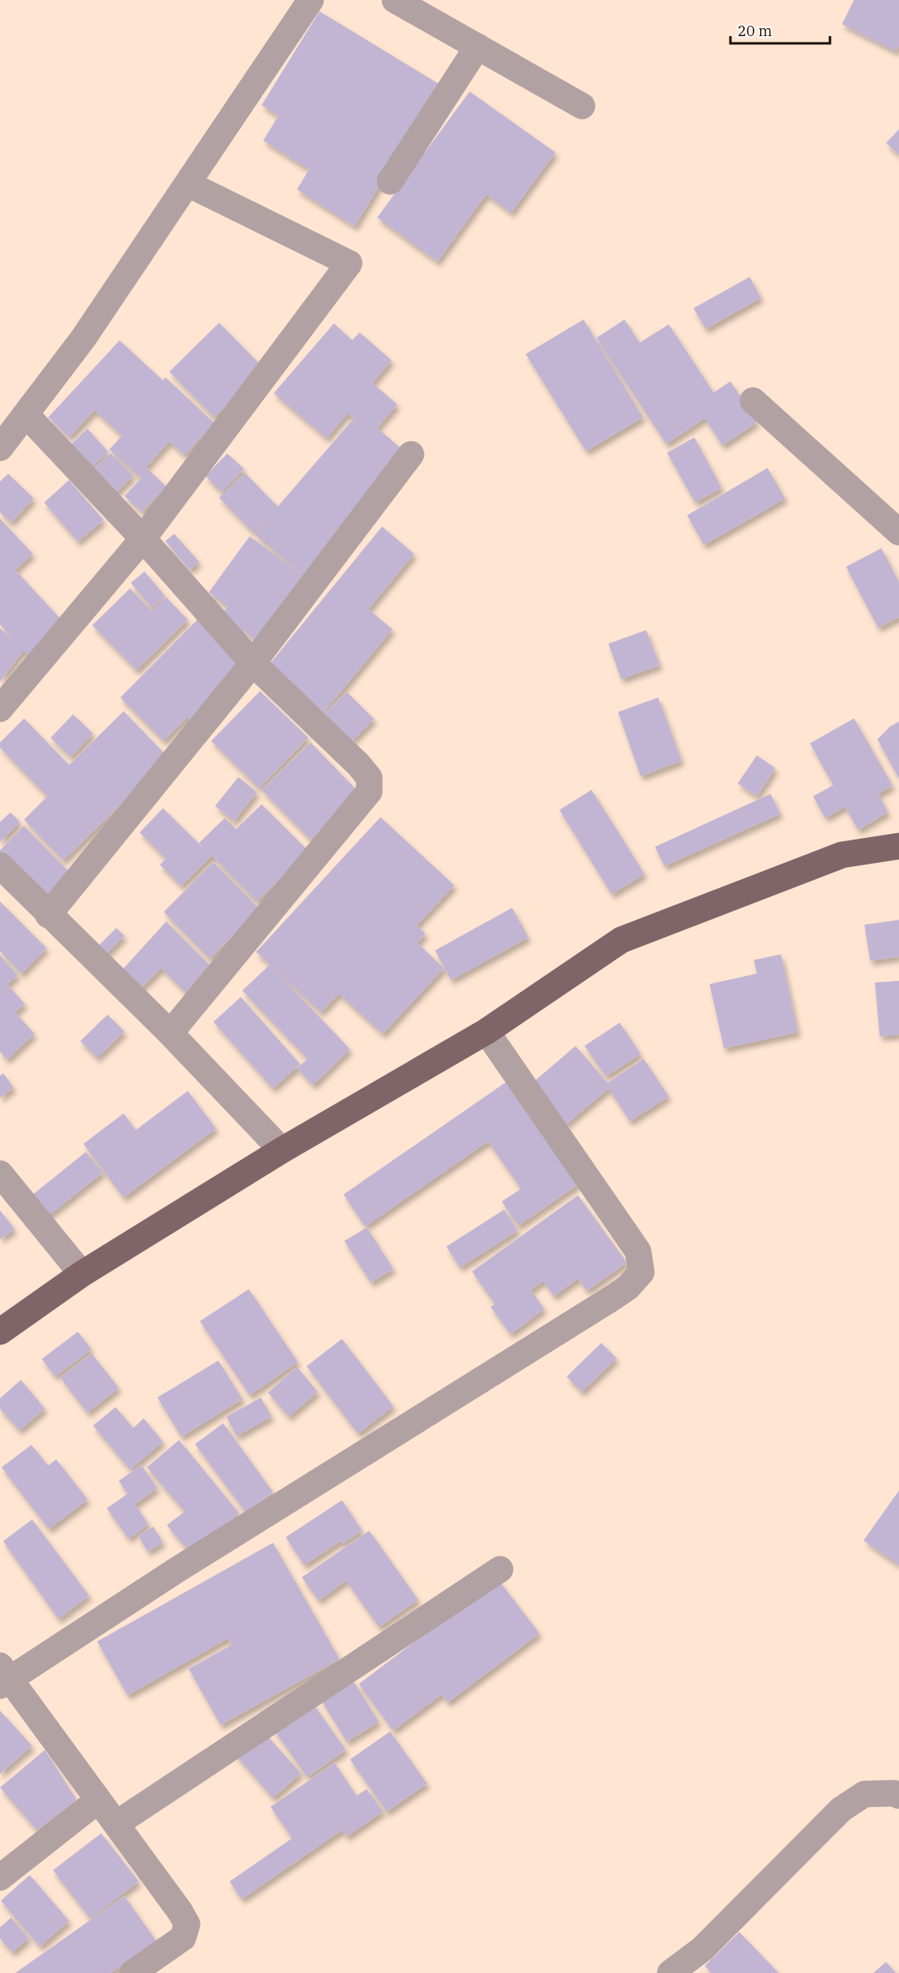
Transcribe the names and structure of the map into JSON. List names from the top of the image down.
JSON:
{
  "scale_bar": "20 m"
}
